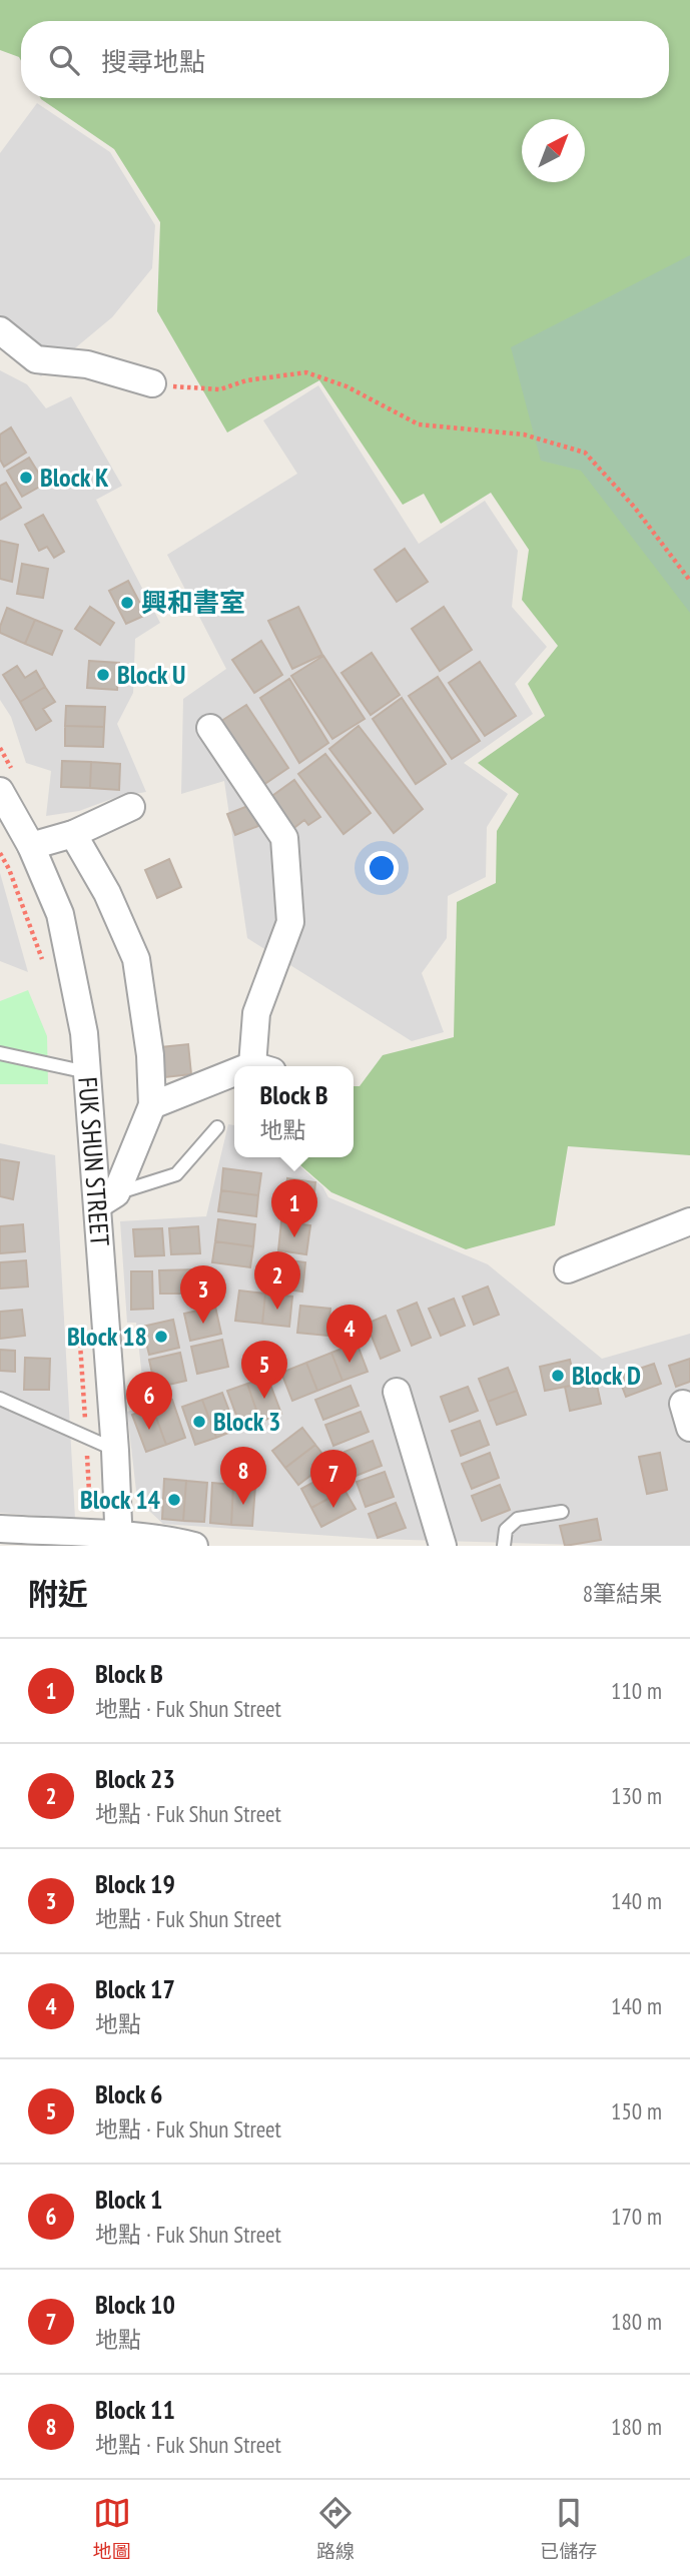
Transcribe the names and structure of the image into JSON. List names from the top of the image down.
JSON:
{
  "streets": {
    "street": ["FUK SHUN STREET"]
  },
  "places": [
    "Block K",
    "興和書室",
    "Block U",
    "Block 18",
    "Block D",
    "Block 3",
    "Block 14"
  ],
  "north": "top right",
  "page": {
    "search": "搜尋地點",
    "popup": ["Block B", "地點"],
    "pins": [
      "1",
      "2",
      "3",
      "4",
      "5",
      "6",
      "8",
      "7"
    ],
    "heading": ["附近", "8筆結果"],
    "list": [
      {
        "mark": "1",
        "name": "Block B",
        "note": "地點 · Fuk Shun Street",
        "value": "110 m"
      },
      {
        "mark": "2",
        "name": "Block 23",
        "note": "地點 · Fuk Shun Street",
        "value": "130 m"
      },
      {
        "mark": "3",
        "name": "Block 19",
        "note": "地點 · Fuk Shun Street",
        "value": "140 m"
      },
      {
        "mark": "4",
        "name": "Block 17",
        "note": "地點",
        "value": "140 m"
      },
      {
        "mark": "5",
        "name": "Block 6",
        "note": "地點 · Fuk Shun Street",
        "value": "150 m"
      },
      {
        "mark": "6",
        "name": "Block 1",
        "note": "地點 · Fuk Shun Street",
        "value": "170 m"
      },
      {
        "mark": "7",
        "name": "Block 10",
        "note": "地點",
        "value": "180 m"
      },
      {
        "mark": "8",
        "name": "Block 11",
        "note": "地點 · Fuk Shun Street",
        "value": "180 m"
      }
    ],
    "nav": ["地圖", "路線", "已儲存"]
  }
}
